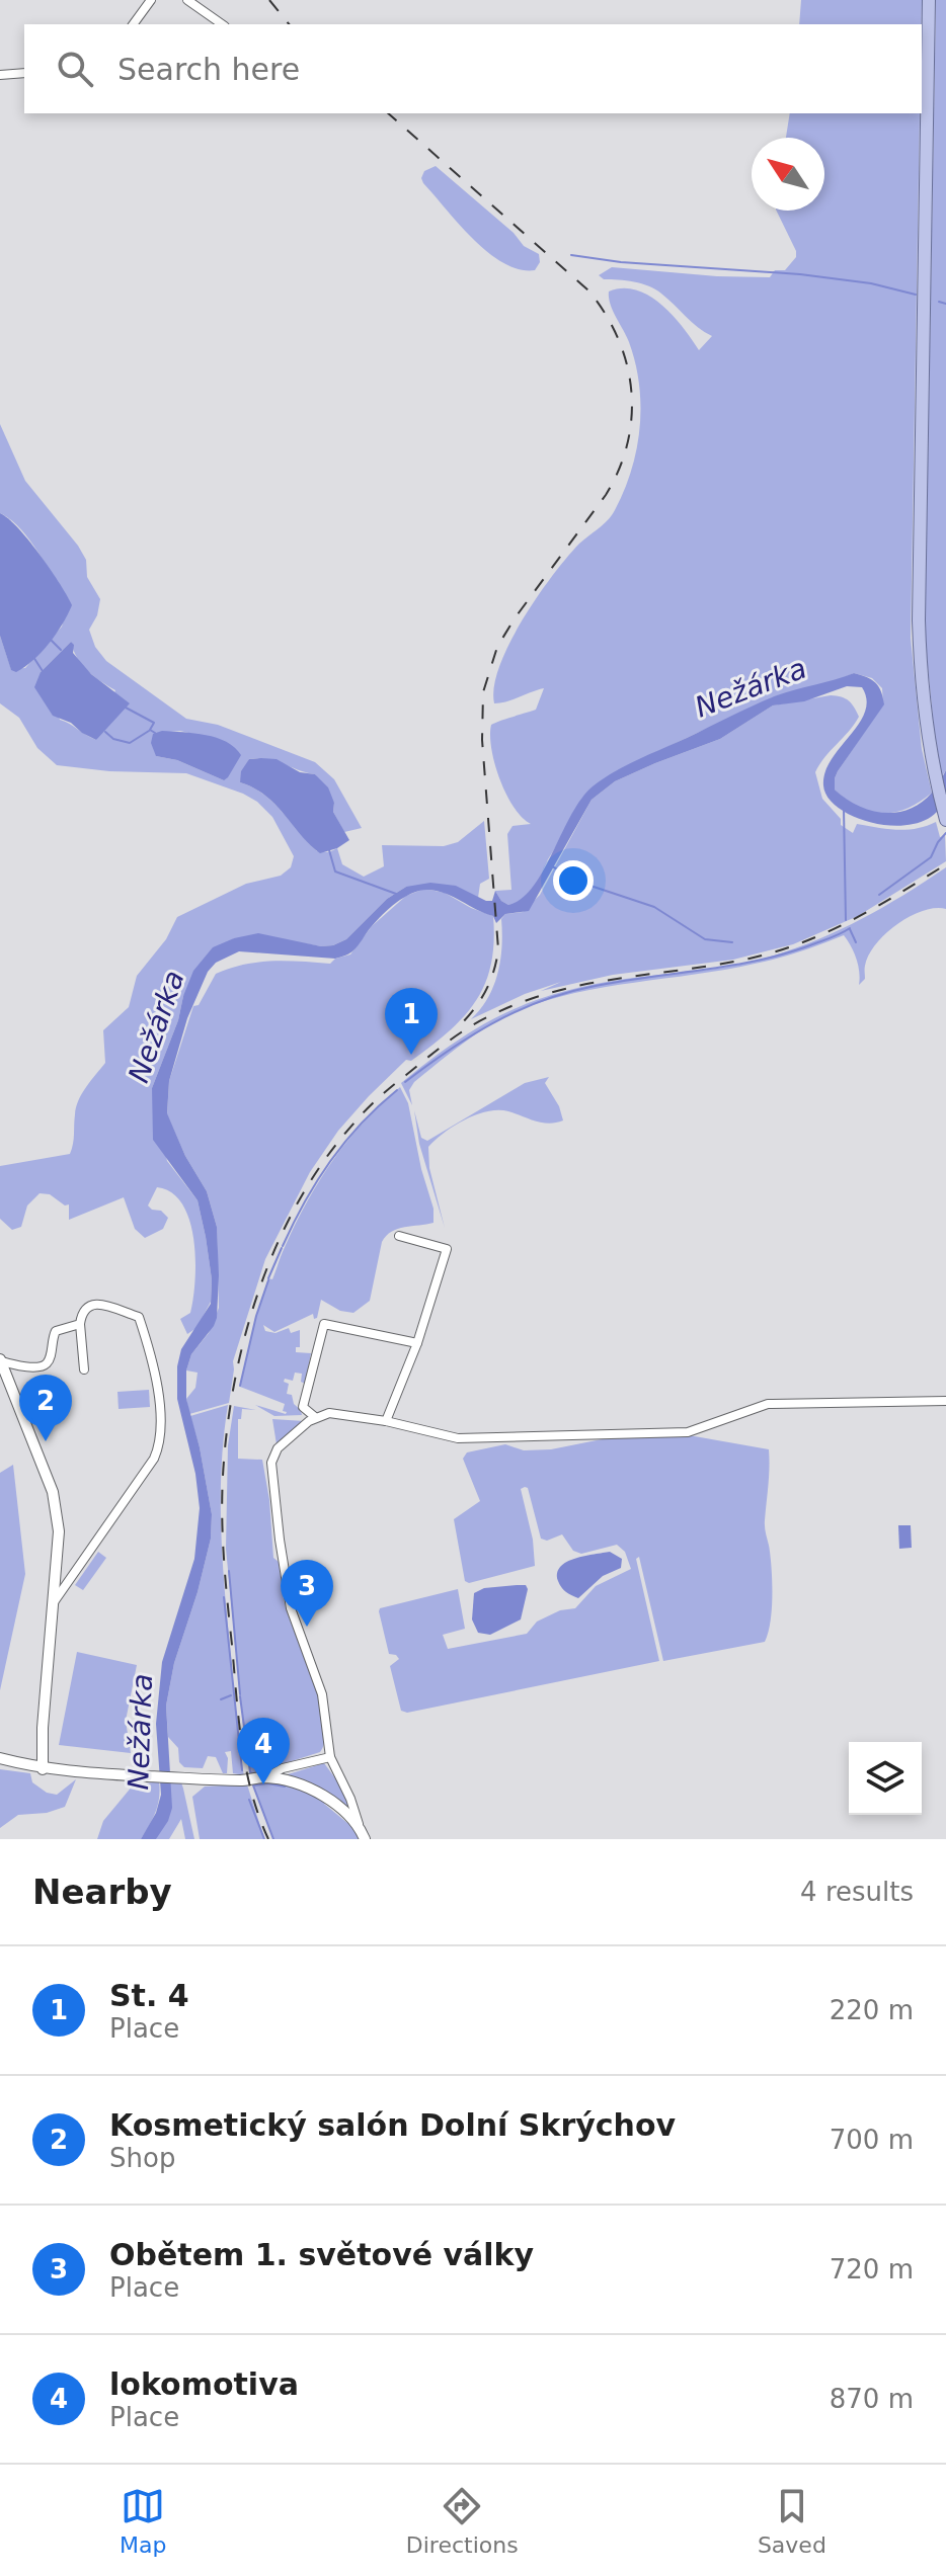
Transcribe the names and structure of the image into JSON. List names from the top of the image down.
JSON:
{
  "water": ["Nežárka"],
  "north": "top left",
  "page": {
    "search": "Search here",
    "pins": [
      "1",
      "2",
      "3",
      "4"
    ],
    "heading": ["Nearby", "4 results"],
    "list": [
      {
        "mark": "1",
        "name": "St. 4",
        "note": "Place",
        "value": "220 m"
      },
      {
        "mark": "2",
        "name": "Kosmetický salón Dolní Skrýchov",
        "note": "Shop",
        "value": "700 m"
      },
      {
        "mark": "3",
        "name": "Obětem 1. světové války",
        "note": "Place",
        "value": "720 m"
      },
      {
        "mark": "4",
        "name": "lokomotiva",
        "note": "Place",
        "value": "870 m"
      }
    ],
    "nav": ["Map", "Directions", "Saved"]
  }
}
